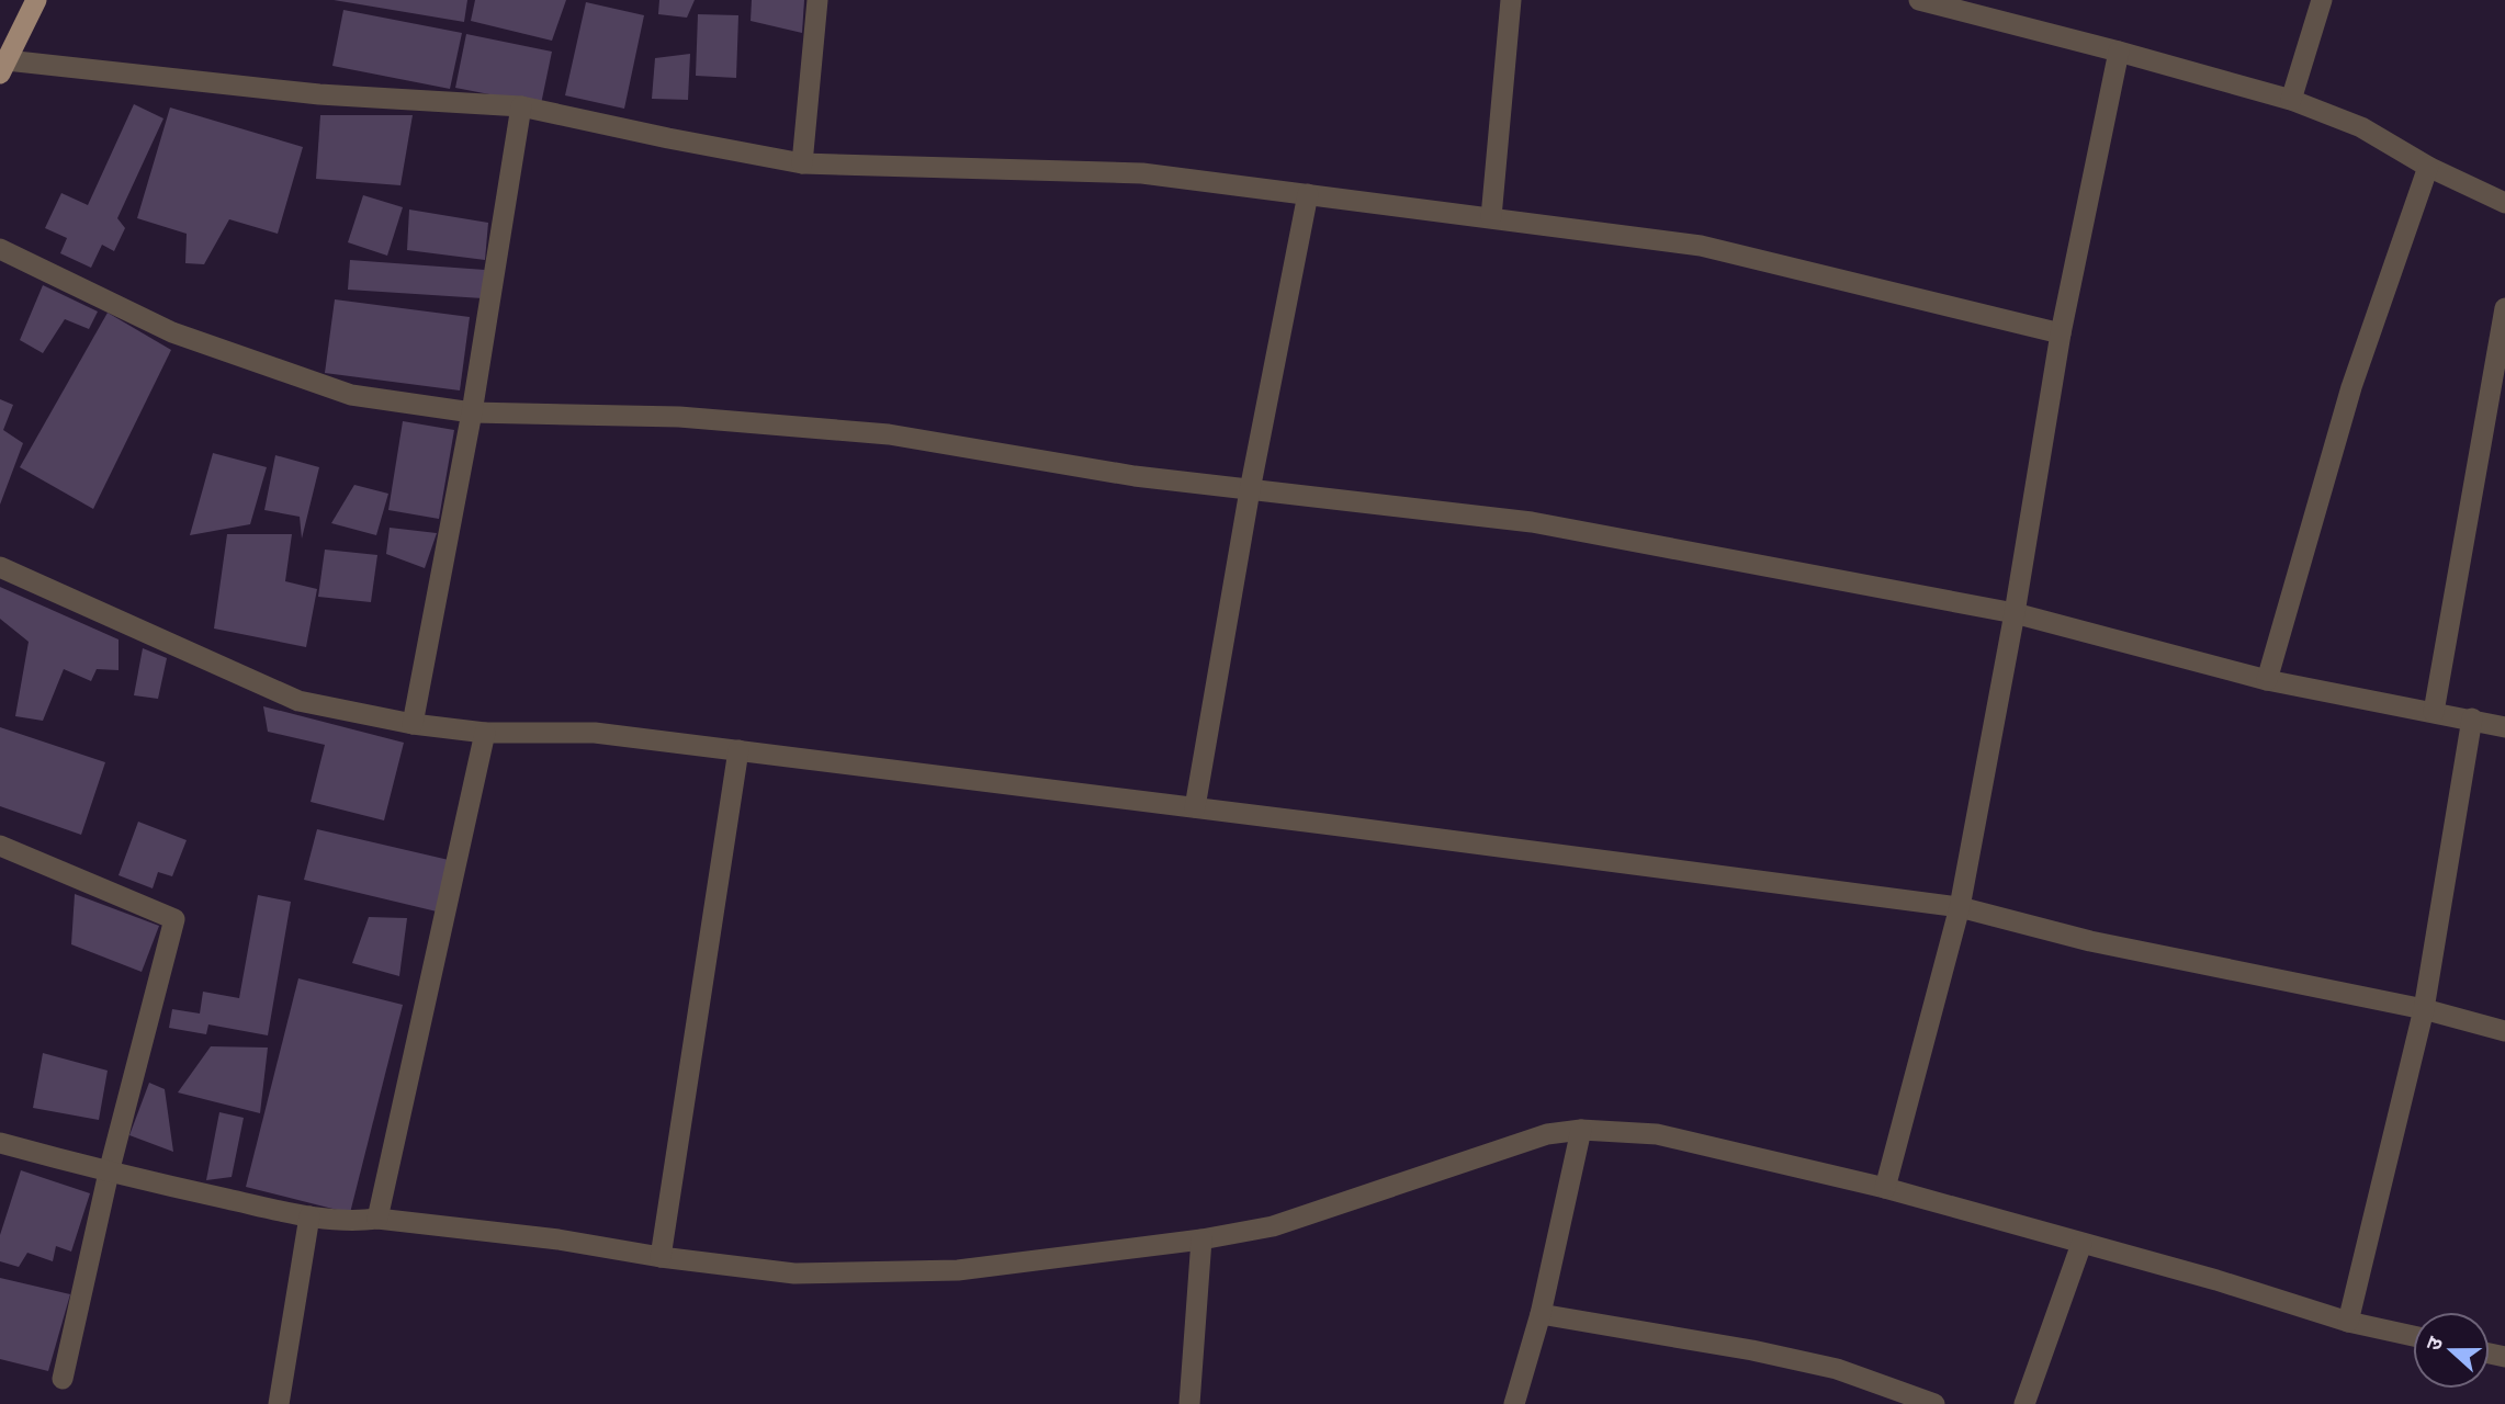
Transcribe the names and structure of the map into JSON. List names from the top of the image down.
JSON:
{
  "north": "left"
}
